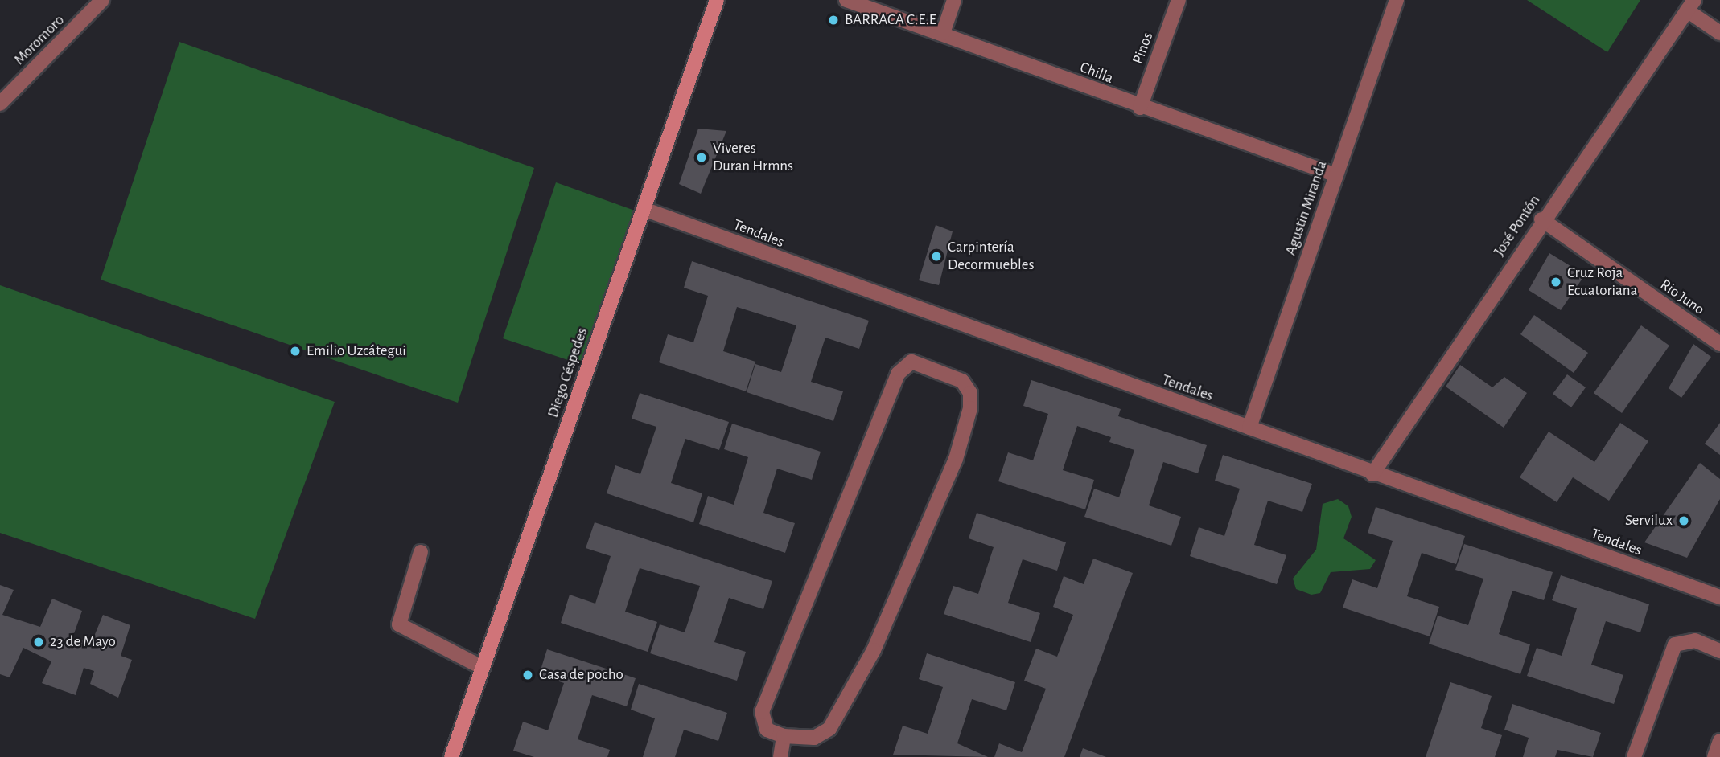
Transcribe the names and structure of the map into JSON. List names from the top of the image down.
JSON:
{
  "streets": {
    "street": [
      "Moromoro",
      "Pinos",
      "Chilla",
      "Agustin Miranda",
      "José Pontón",
      "Tendales",
      "Rio Juno",
      "Diego Céspedes"
    ]
  },
  "crossings": [
    ["Pinos", "Chilla"],
    ["Chilla", "Agustin Miranda"],
    ["Agustin Miranda", "Tendales"],
    ["José Pontón", "Tendales"],
    ["José Pontón", "Rio Juno"],
    ["Tendales", "Diego Céspedes"]
  ],
  "places": [
    "BARRACA C.E.E",
    "Viveres Duran Hrmns",
    "Carpintería Decormuebles",
    "Cruz Roja Ecuatoriana",
    "Emilio Uzcátegui",
    "Servilux",
    "23 de Mayo",
    "Casa de pocho"
  ]
}
